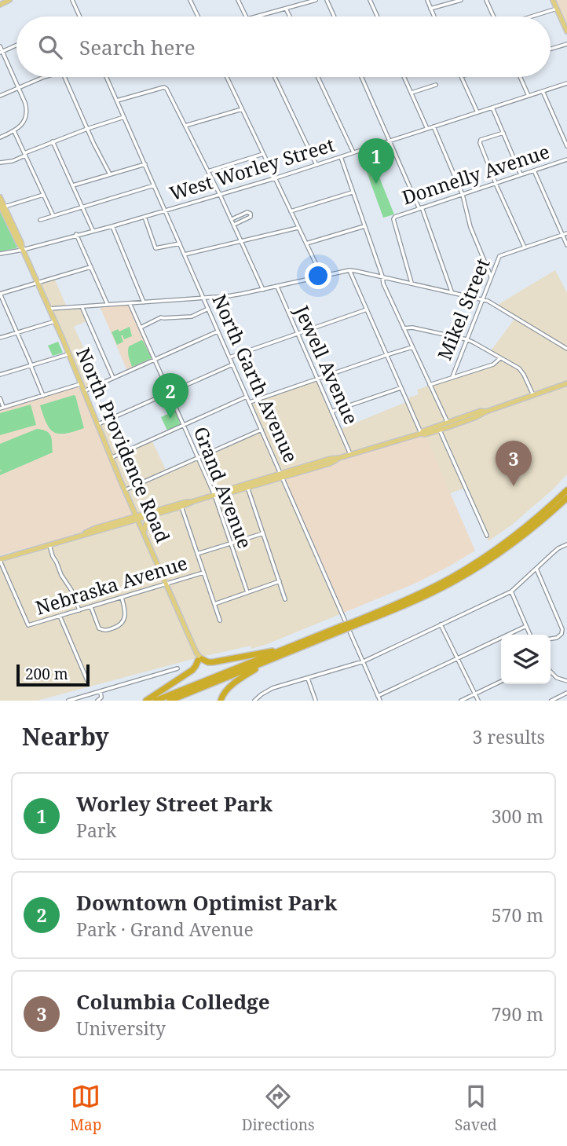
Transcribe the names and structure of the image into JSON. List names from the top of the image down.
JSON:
{
  "streets": {
    "main road": ["North Providence Road"],
    "street": [
      "West Worley Street",
      "Donnelly Avenue",
      "Mikel Street",
      "Jewell Avenue",
      "North Garth Avenue",
      "Grand Avenue",
      "Nebraska Avenue"
    ]
  },
  "crossings": [
    ["West Worley Street", "North Garth Avenue"],
    ["West Worley Street", "North Providence Road"],
    ["North Providence Road", "Nebraska Avenue"]
  ],
  "scale_bar": "200 m",
  "page": {
    "search": "Search here",
    "pins": ["1", "2", "3"],
    "scale": "200 m",
    "heading": ["Nearby", "3 results"],
    "list": [
      {
        "mark": "1",
        "name": "Worley Street Park",
        "note": "Park",
        "value": "300 m"
      },
      {
        "mark": "2",
        "name": "Downtown Optimist Park",
        "note": "Park · Grand Avenue",
        "value": "570 m"
      },
      {
        "mark": "3",
        "name": "Columbia Colledge",
        "note": "University",
        "value": "790 m"
      }
    ],
    "nav": ["Map", "Directions", "Saved"]
  }
}
